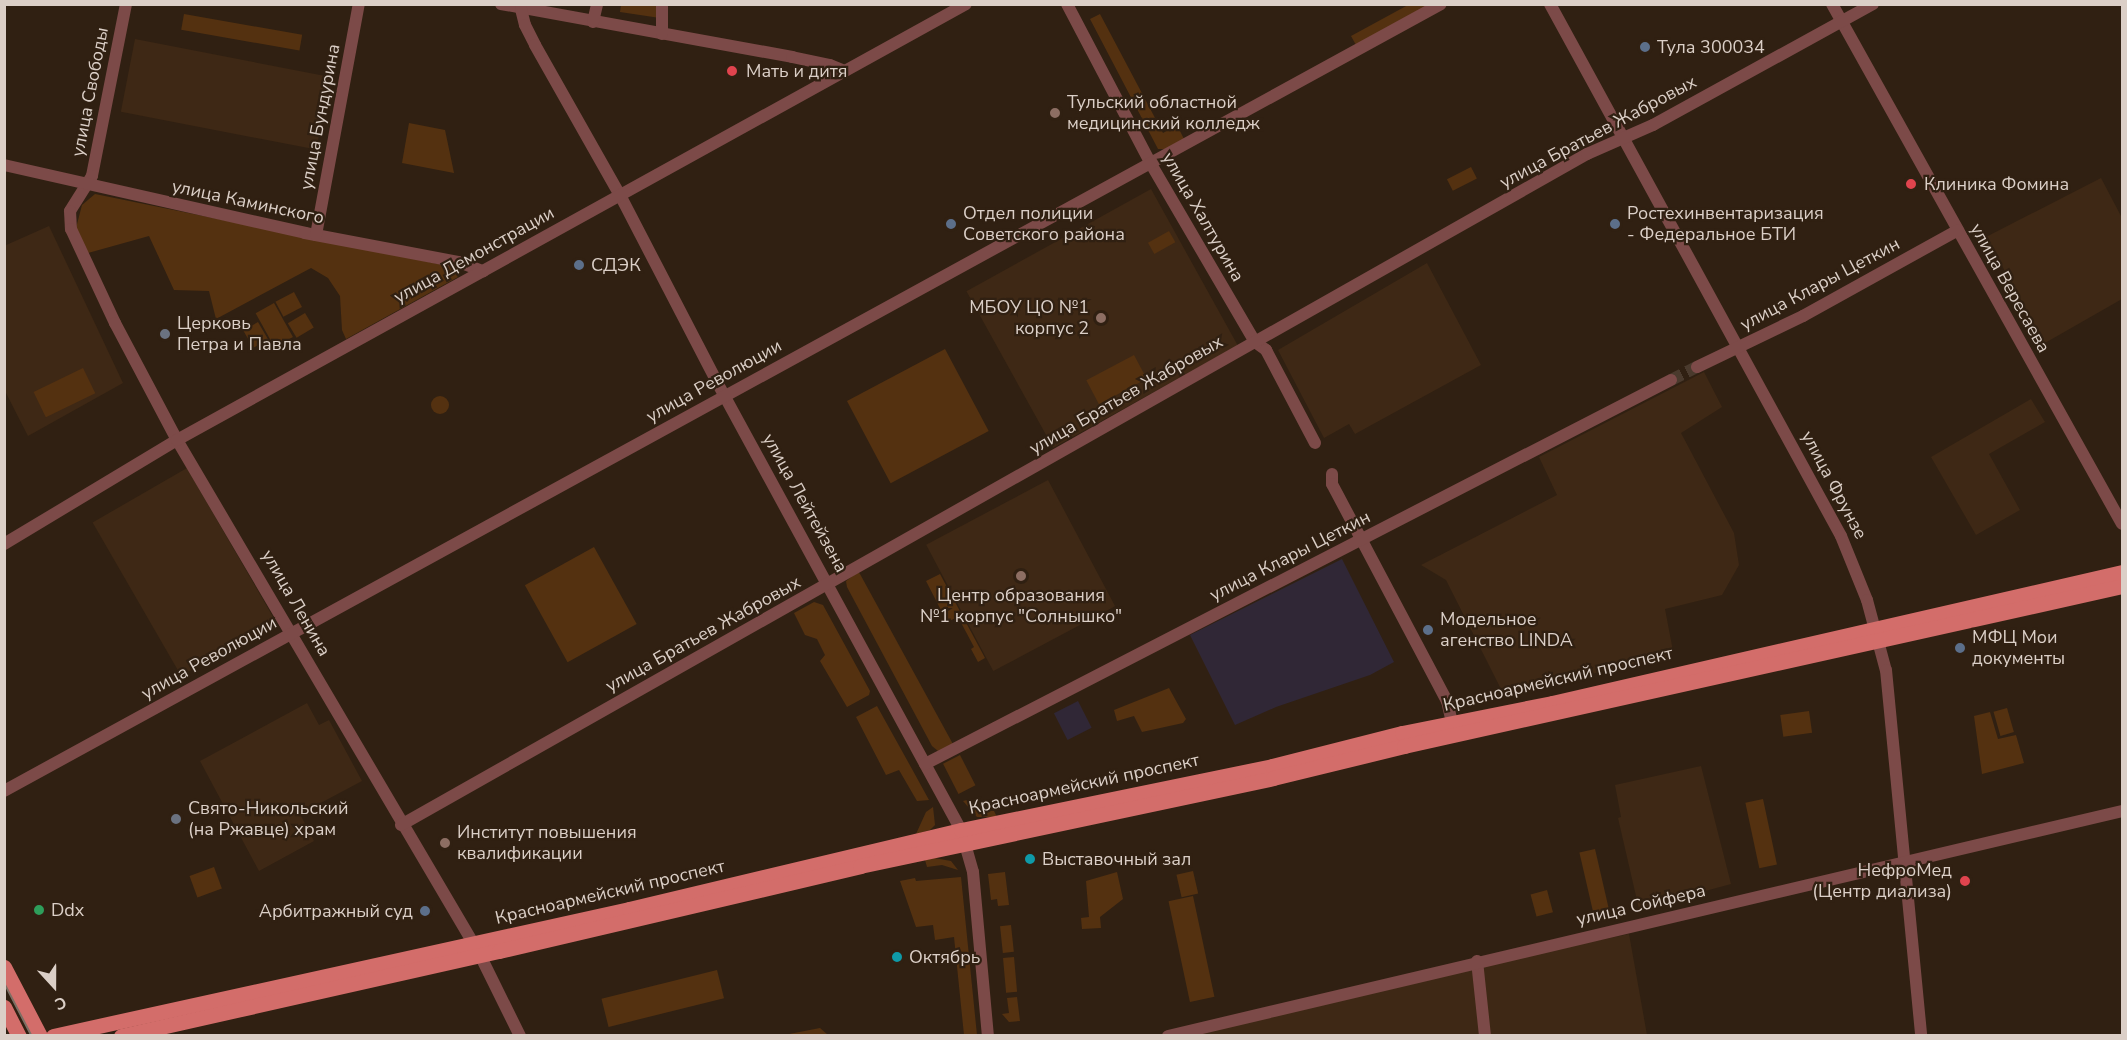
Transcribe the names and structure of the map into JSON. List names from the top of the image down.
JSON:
{
  "streets": {
    "main road": ["Красноармейский проспект"],
    "street": [
      "улица Свободы",
      "улица Бундурина",
      "улица Братьев Жабровых",
      "улица Каминского",
      "улица Халтурина",
      "улица Демонстрации",
      "улица Клары Цеткин",
      "улица Вересаева",
      "улица Революции",
      "улица Фрунзе",
      "улица Лейтейзена",
      "улица Ленина",
      "улица Сойфера"
    ]
  },
  "crossings": [
    ["улица Свободы", "улица Каминского"],
    ["улица Свободы", "улица Ленина"],
    ["улица Бундурина", "улица Каминского"],
    ["улица Братьев Жабровых", "улица Халтурина"],
    ["улица Братьев Жабровых", "улица Вересаева"],
    ["улица Братьев Жабровых", "улица Фрунзе"],
    ["улица Братьев Жабровых", "улица Лейтейзена"],
    ["улица Братьев Жабровых", "улица Ленина"],
    ["улица Каминского", "улица Демонстрации"],
    ["улица Каминского", "улица Ленина"],
    ["улица Халтурина", "улица Революции"],
    ["улица Демонстрации", "улица Лейтейзена"],
    ["улица Демонстрации", "улица Ленина"],
    ["улица Клары Цеткин", "улица Вересаева"],
    ["улица Клары Цеткин", "улица Фрунзе"],
    ["улица Клары Цеткин", "улица Лейтейзена"],
    ["улица Революции", "улица Лейтейзена"],
    ["улица Революции", "улица Ленина"],
    ["улица Фрунзе", "Красноармейский проспект"],
    ["улица Фрунзе", "улица Сойфера"],
    ["улица Лейтейзена", "Красноармейский проспект"],
    ["улица Ленина", "Красноармейский проспект"]
  ],
  "places": [
    "Тула 300034",
    "Мать и дитя",
    "Тульский областной медицинский колледж",
    "Клиника Фомина",
    "Отдел полиции Советского района",
    "Ростехинвентаризация - Федеральное БТИ",
    "СДЭК",
    "МБОУ ЦО №1 корпус 2",
    "Церковь Петра и Павла",
    "Центр образования №1 корпус \"Солнышко\"",
    "Модельное агенство LINDA",
    "МФЦ Мои документы",
    "Свято-Никольский (на Ржавце) храм",
    "Институт повышения квалификации",
    "Выставочный зал",
    "НефроМед (Центр диализа)",
    "Ddx",
    "Арбитражный суд",
    "Октябрь"
  ],
  "north": "bottom"
}
